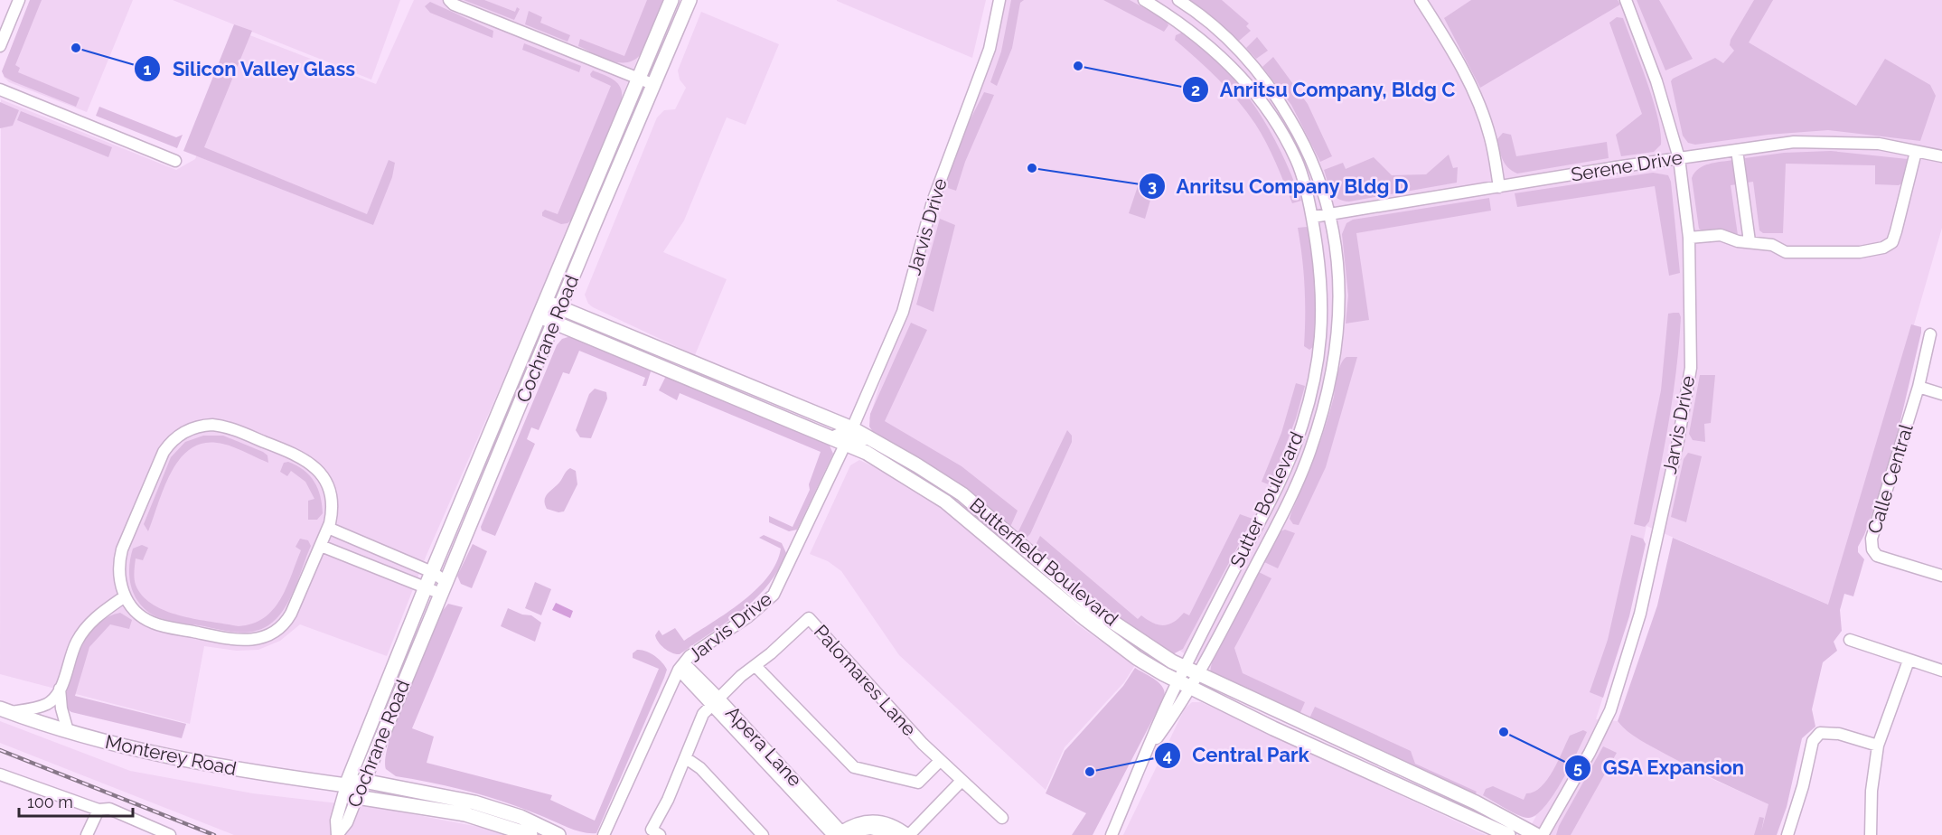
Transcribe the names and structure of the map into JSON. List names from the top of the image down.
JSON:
{
  "streets": {
    "main road": ["Cochrane Road", "Butterfield Boulevard", "Monterey Road"],
    "street": [
      "Serene Drive",
      "Jarvis Drive",
      "Calle Central",
      "Sutter Boulevard",
      "Palomares Lane",
      "Apera Lane"
    ]
  },
  "crossings": [
    ["Serene Drive", "Jarvis Drive"],
    ["Serene Drive", "Sutter Boulevard"],
    ["Jarvis Drive", "Butterfield Boulevard"],
    ["Jarvis Drive", "Apera Lane"],
    ["Cochrane Road", "Butterfield Boulevard"],
    ["Cochrane Road", "Monterey Road"],
    ["Sutter Boulevard", "Butterfield Boulevard"],
    ["Palomares Lane", "Apera Lane"]
  ],
  "places": [
    "Silicon Valley Glass",
    "Anritsu Company, Bldg C",
    "Anritsu Company Bldg D",
    "GSA Expansion",
    "Central Park"
  ],
  "scale_bar": "100 m"
}
